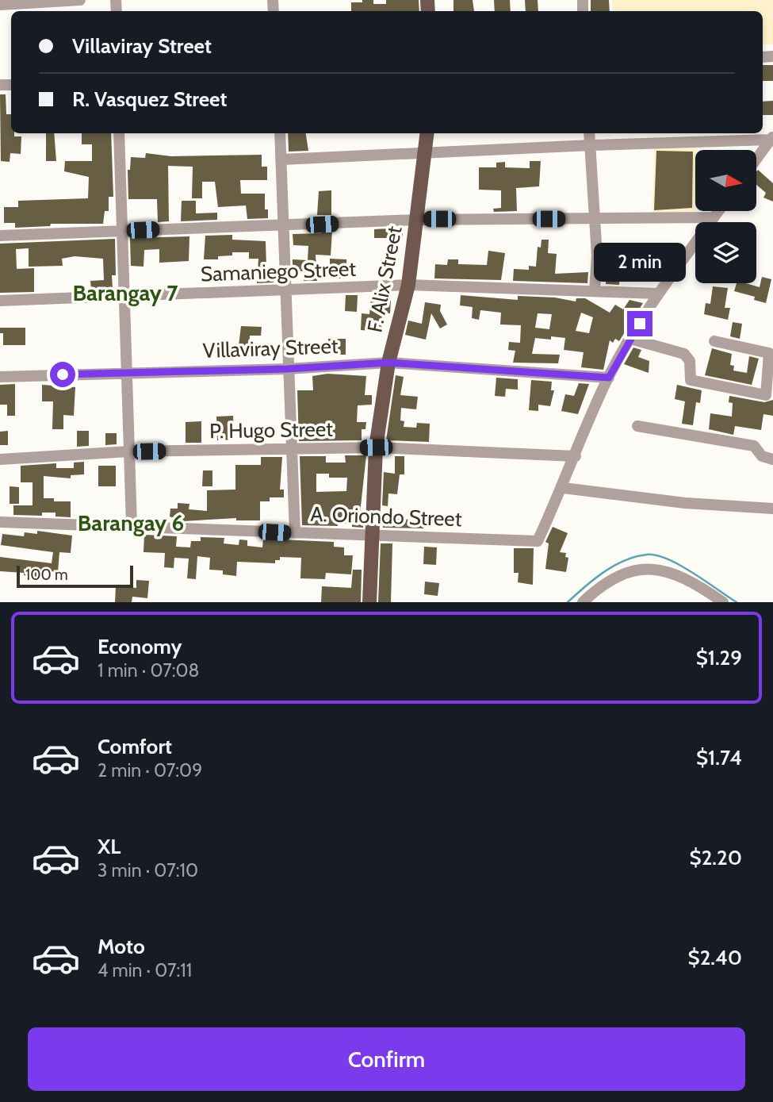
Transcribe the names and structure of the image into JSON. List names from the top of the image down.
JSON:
{
  "streets": {
    "main road": ["F. Alix Street"],
    "street": [
      "Samaniego Street",
      "Villaviray Street",
      "P. Hugo Street",
      "A. Oriondo Street"
    ]
  },
  "crossings": [
    ["Samaniego Street", "F. Alix Street"],
    ["F. Alix Street", "Villaviray Street"],
    ["F. Alix Street", "P. Hugo Street"],
    ["F. Alix Street", "A. Oriondo Street"]
  ],
  "districts": ["Barangay 7", "Barangay 6"],
  "scale_bar": "100 m",
  "north": "right",
  "page": {
    "banner": ["Villaviray Street", "R. Vasquez Street"],
    "bubble": "2 min",
    "scale": "100 m",
    "list": [
      {
        "name": "Economy",
        "note": "1 min · 07:08",
        "value": "$1.29"
      },
      {
        "name": "Comfort",
        "note": "2 min · 07:09",
        "value": "$1.74"
      },
      {
        "name": "XL",
        "note": "3 min · 07:10",
        "value": "$2.20"
      },
      {
        "name": "Moto",
        "note": "4 min · 07:11",
        "value": "$2.40"
      }
    ],
    "buttons": "Confirm"
  }
}
